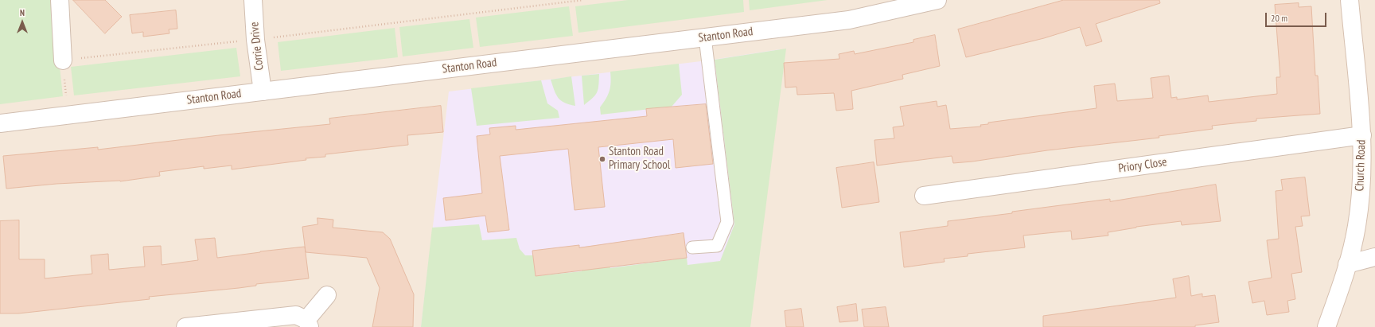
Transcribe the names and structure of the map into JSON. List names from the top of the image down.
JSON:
{
  "streets": {
    "street": [
      "Stanton Road",
      "Corrie Drive",
      "Priory Close",
      "Church Road"
    ]
  },
  "crossings": [
    ["Stanton Road", "Corrie Drive"],
    ["Priory Close", "Church Road"]
  ],
  "places": ["Stanton Road Primary School"],
  "scale_bar": "20 m",
  "north": "top"
}
